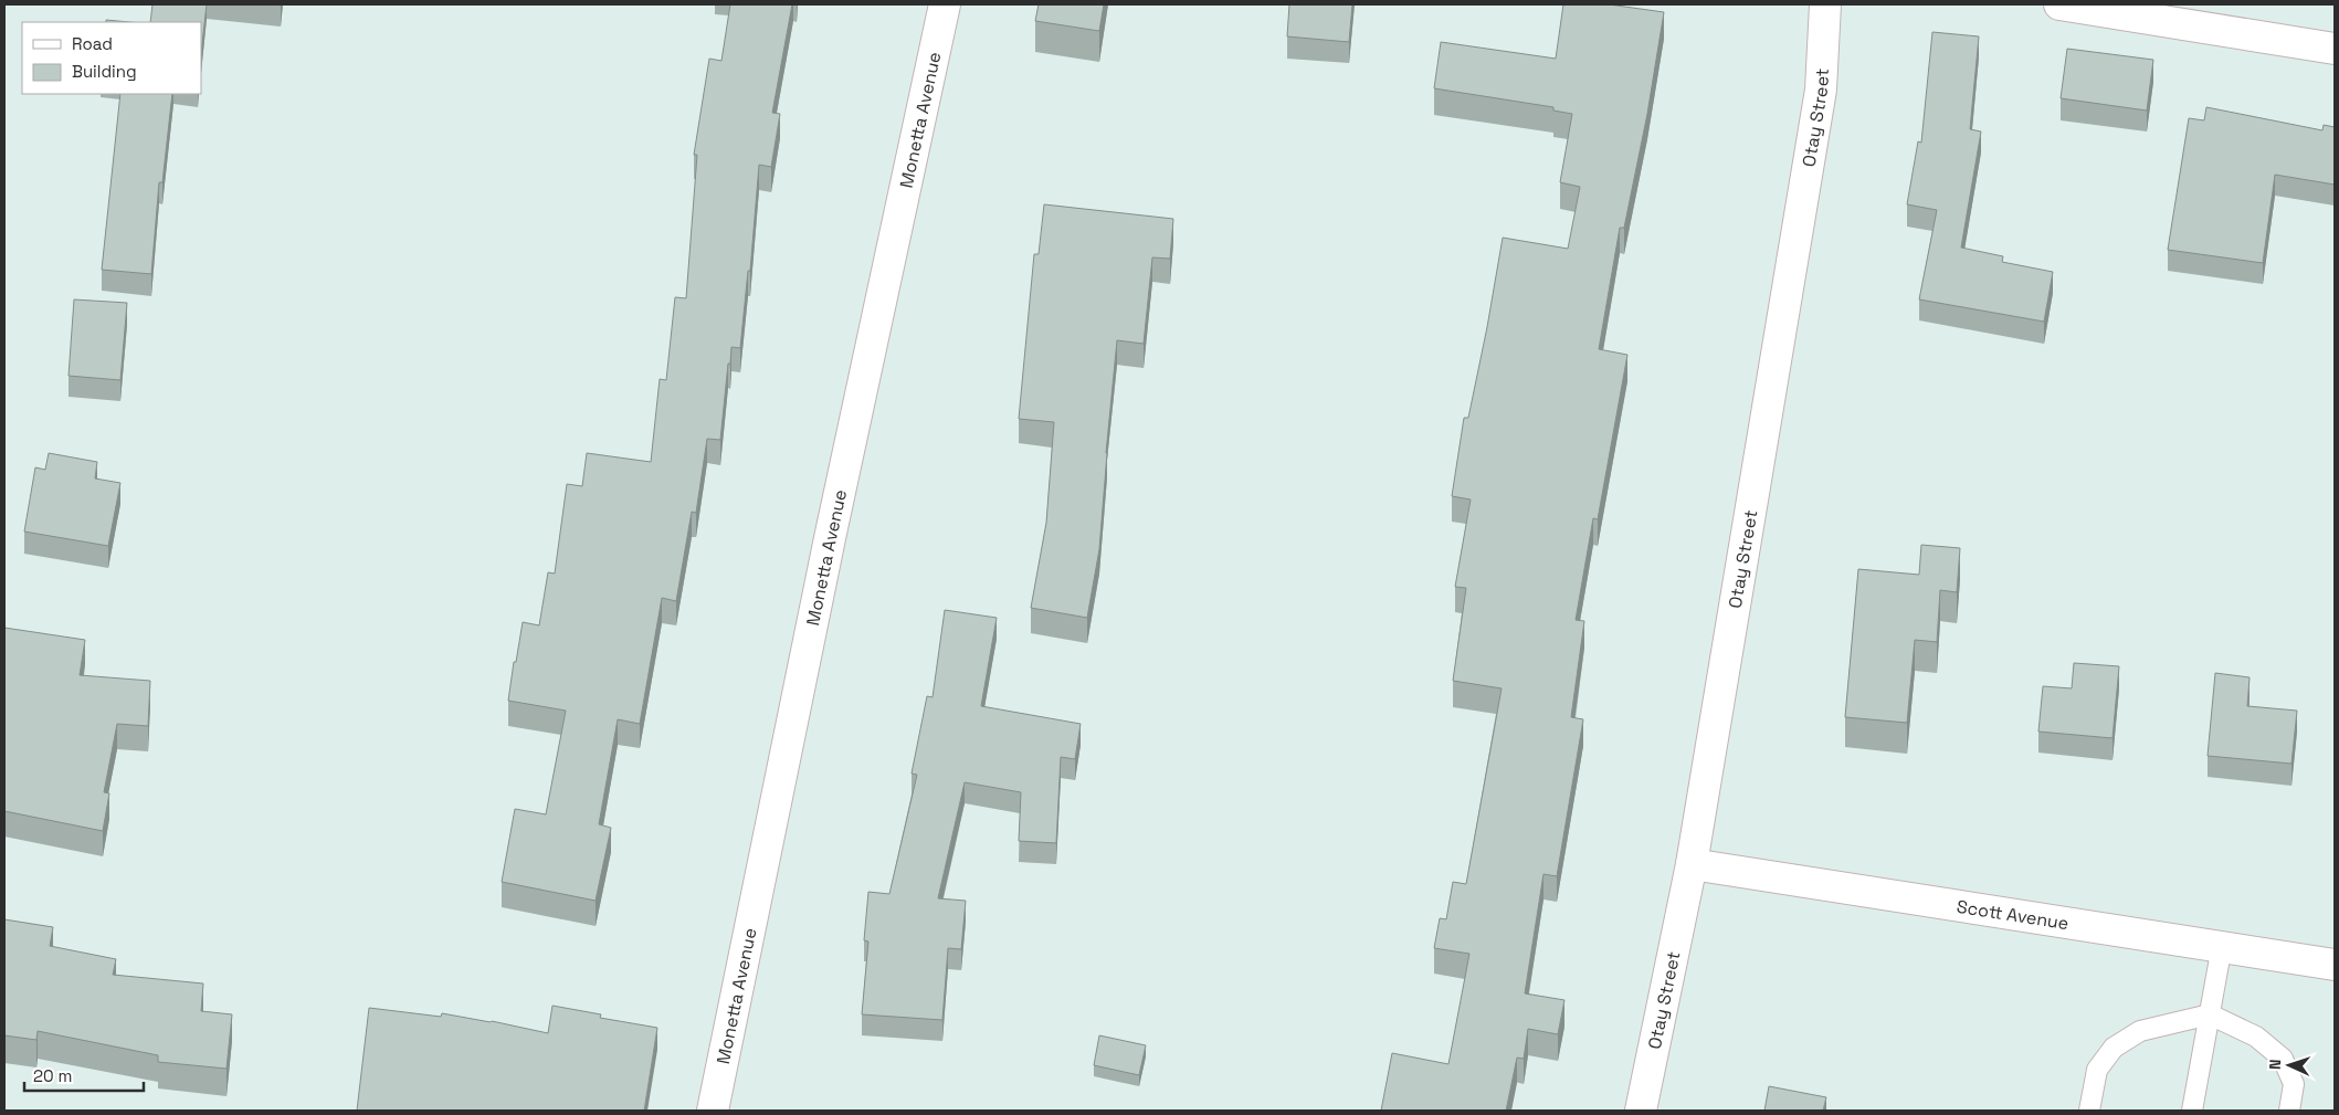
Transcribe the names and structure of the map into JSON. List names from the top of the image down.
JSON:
{
  "streets": {
    "street": ["Otay Street", "Monetta Avenue", "Scott Avenue"]
  },
  "crossings": [
    ["Otay Street", "Scott Avenue"]
  ],
  "legend": ["Road", "Building"],
  "scale_bar": "20 m",
  "north": "left"
}
